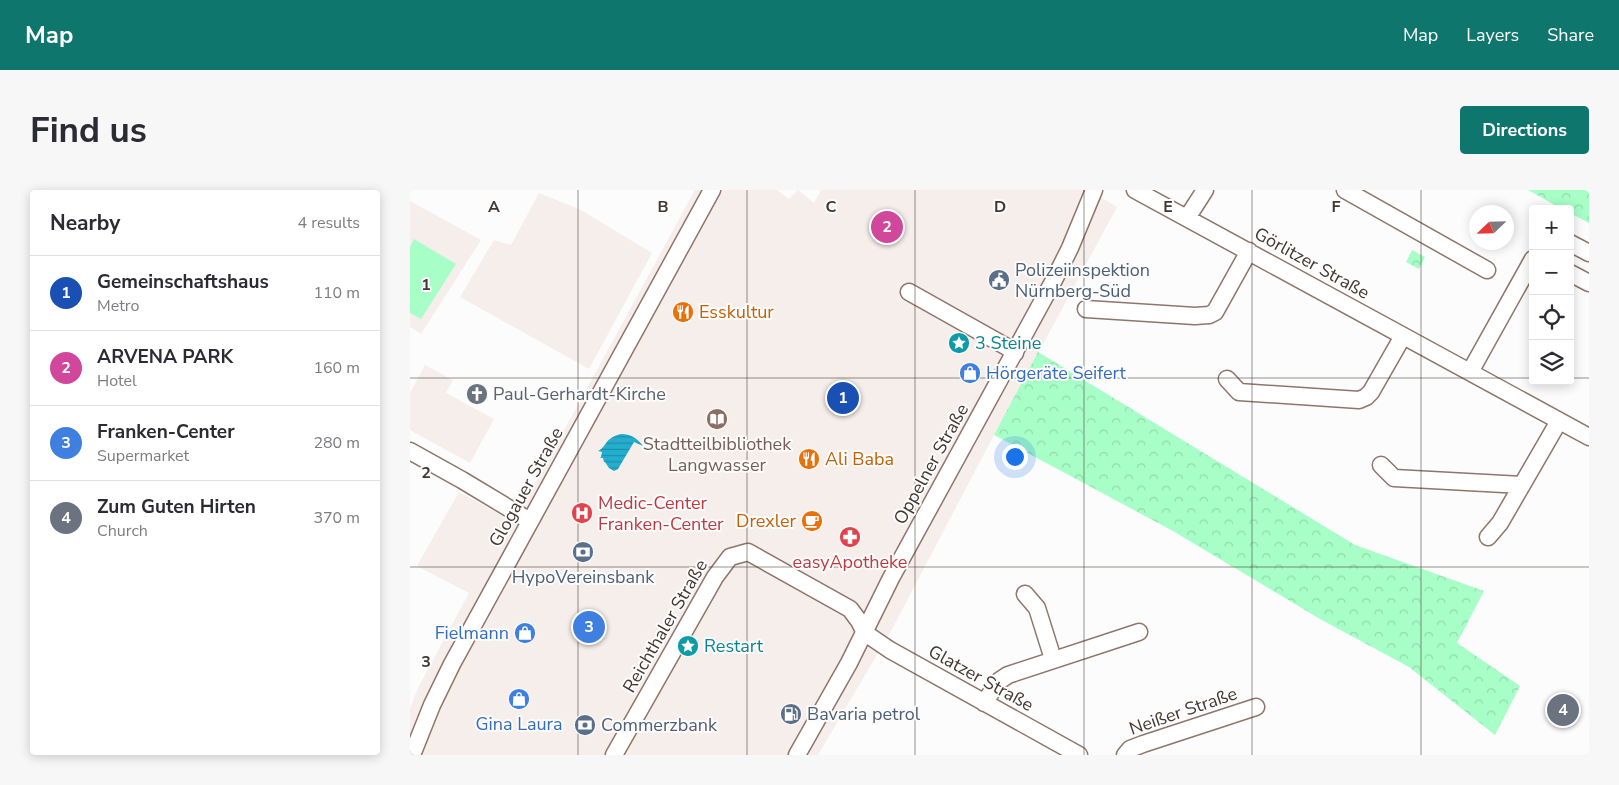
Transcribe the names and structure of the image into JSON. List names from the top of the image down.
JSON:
{
  "streets": {
    "street": [
      "Görlitzer Straße",
      "Oppelner Straße",
      "Glogauer Straße",
      "Reichthaler Straße",
      "Glatzer Straße",
      "Neißer Straße"
    ]
  },
  "crossings": [
    ["Oppelner Straße", "Reichthaler Straße"],
    ["Oppelner Straße", "Glatzer Straße"],
    ["Reichthaler Straße", "Glatzer Straße"]
  ],
  "places": {
    "public building": ["Polizeiinspektion Nürnberg-Süd"],
    "restaurant": ["Esskultur", "Ali Baba"],
    "place": ["3 Steine", "Restart"],
    "shop": ["Hörgeräte Seifert", "Fielmann", "Gina Laura"],
    "church": ["Paul-Gerhardt-Kirche"],
    "library": ["Stadtteilbibliothek Langwasser"],
    "hospital": ["Medic-Center Franken-Center"],
    "cafe": ["Drexler"],
    "pharmacy": ["easyApotheke"],
    "bank": ["HypoVereinsbank", "Commerzbank"],
    "fuel station": ["Bavaria petrol"]
  },
  "north": "bottom left",
  "page": {
    "header": "Map",
    "nav": ["Map", "Layers", "Share"],
    "buttons": "Directions",
    "title": "Find us",
    "heading": ["Nearby", "4 results"],
    "map_buttons": ["+", "−"],
    "pins": [
      "2",
      "1",
      "3",
      "4"
    ],
    "list": [
      {
        "mark": "1",
        "name": "Gemeinschaftshaus",
        "note": "Metro",
        "value": "110 m"
      },
      {
        "mark": "2",
        "name": "ARVENA PARK",
        "note": "Hotel",
        "value": "160 m"
      },
      {
        "mark": "3",
        "name": "Franken-Center",
        "note": "Supermarket",
        "value": "280 m"
      },
      {
        "mark": "4",
        "name": "Zum Guten Hirten",
        "note": "Church",
        "value": "370 m"
      }
    ]
  },
  "grid": {
    "columns": [
      "A",
      "B",
      "C",
      "D",
      "E",
      "F"
    ],
    "rows": ["1", "2", "3"]
  }
}
